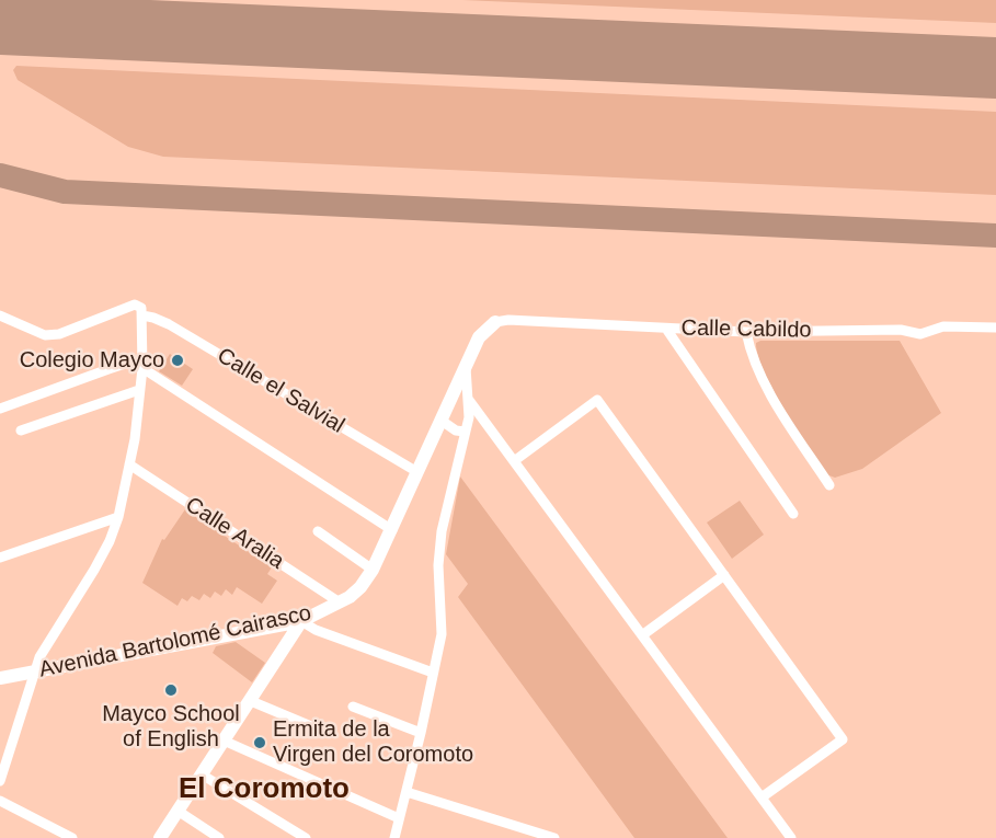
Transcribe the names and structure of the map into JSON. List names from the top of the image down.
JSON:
{
  "streets": {
    "street": [
      "Calle Cabildo",
      "Calle el Salvial",
      "Calle Aralia",
      "Avenida Bartolomé Cairasco"
    ]
  },
  "crossings": [
    ["Calle Cabildo", "Avenida Bartolomé Cairasco"],
    ["Calle el Salvial", "Avenida Bartolomé Cairasco"],
    ["Calle Aralia", "Avenida Bartolomé Cairasco"]
  ],
  "districts": ["El Coromoto"],
  "places": ["Colegio Mayco", "Mayco School of English", "Ermita de la Virgen del Coromoto"]
}
